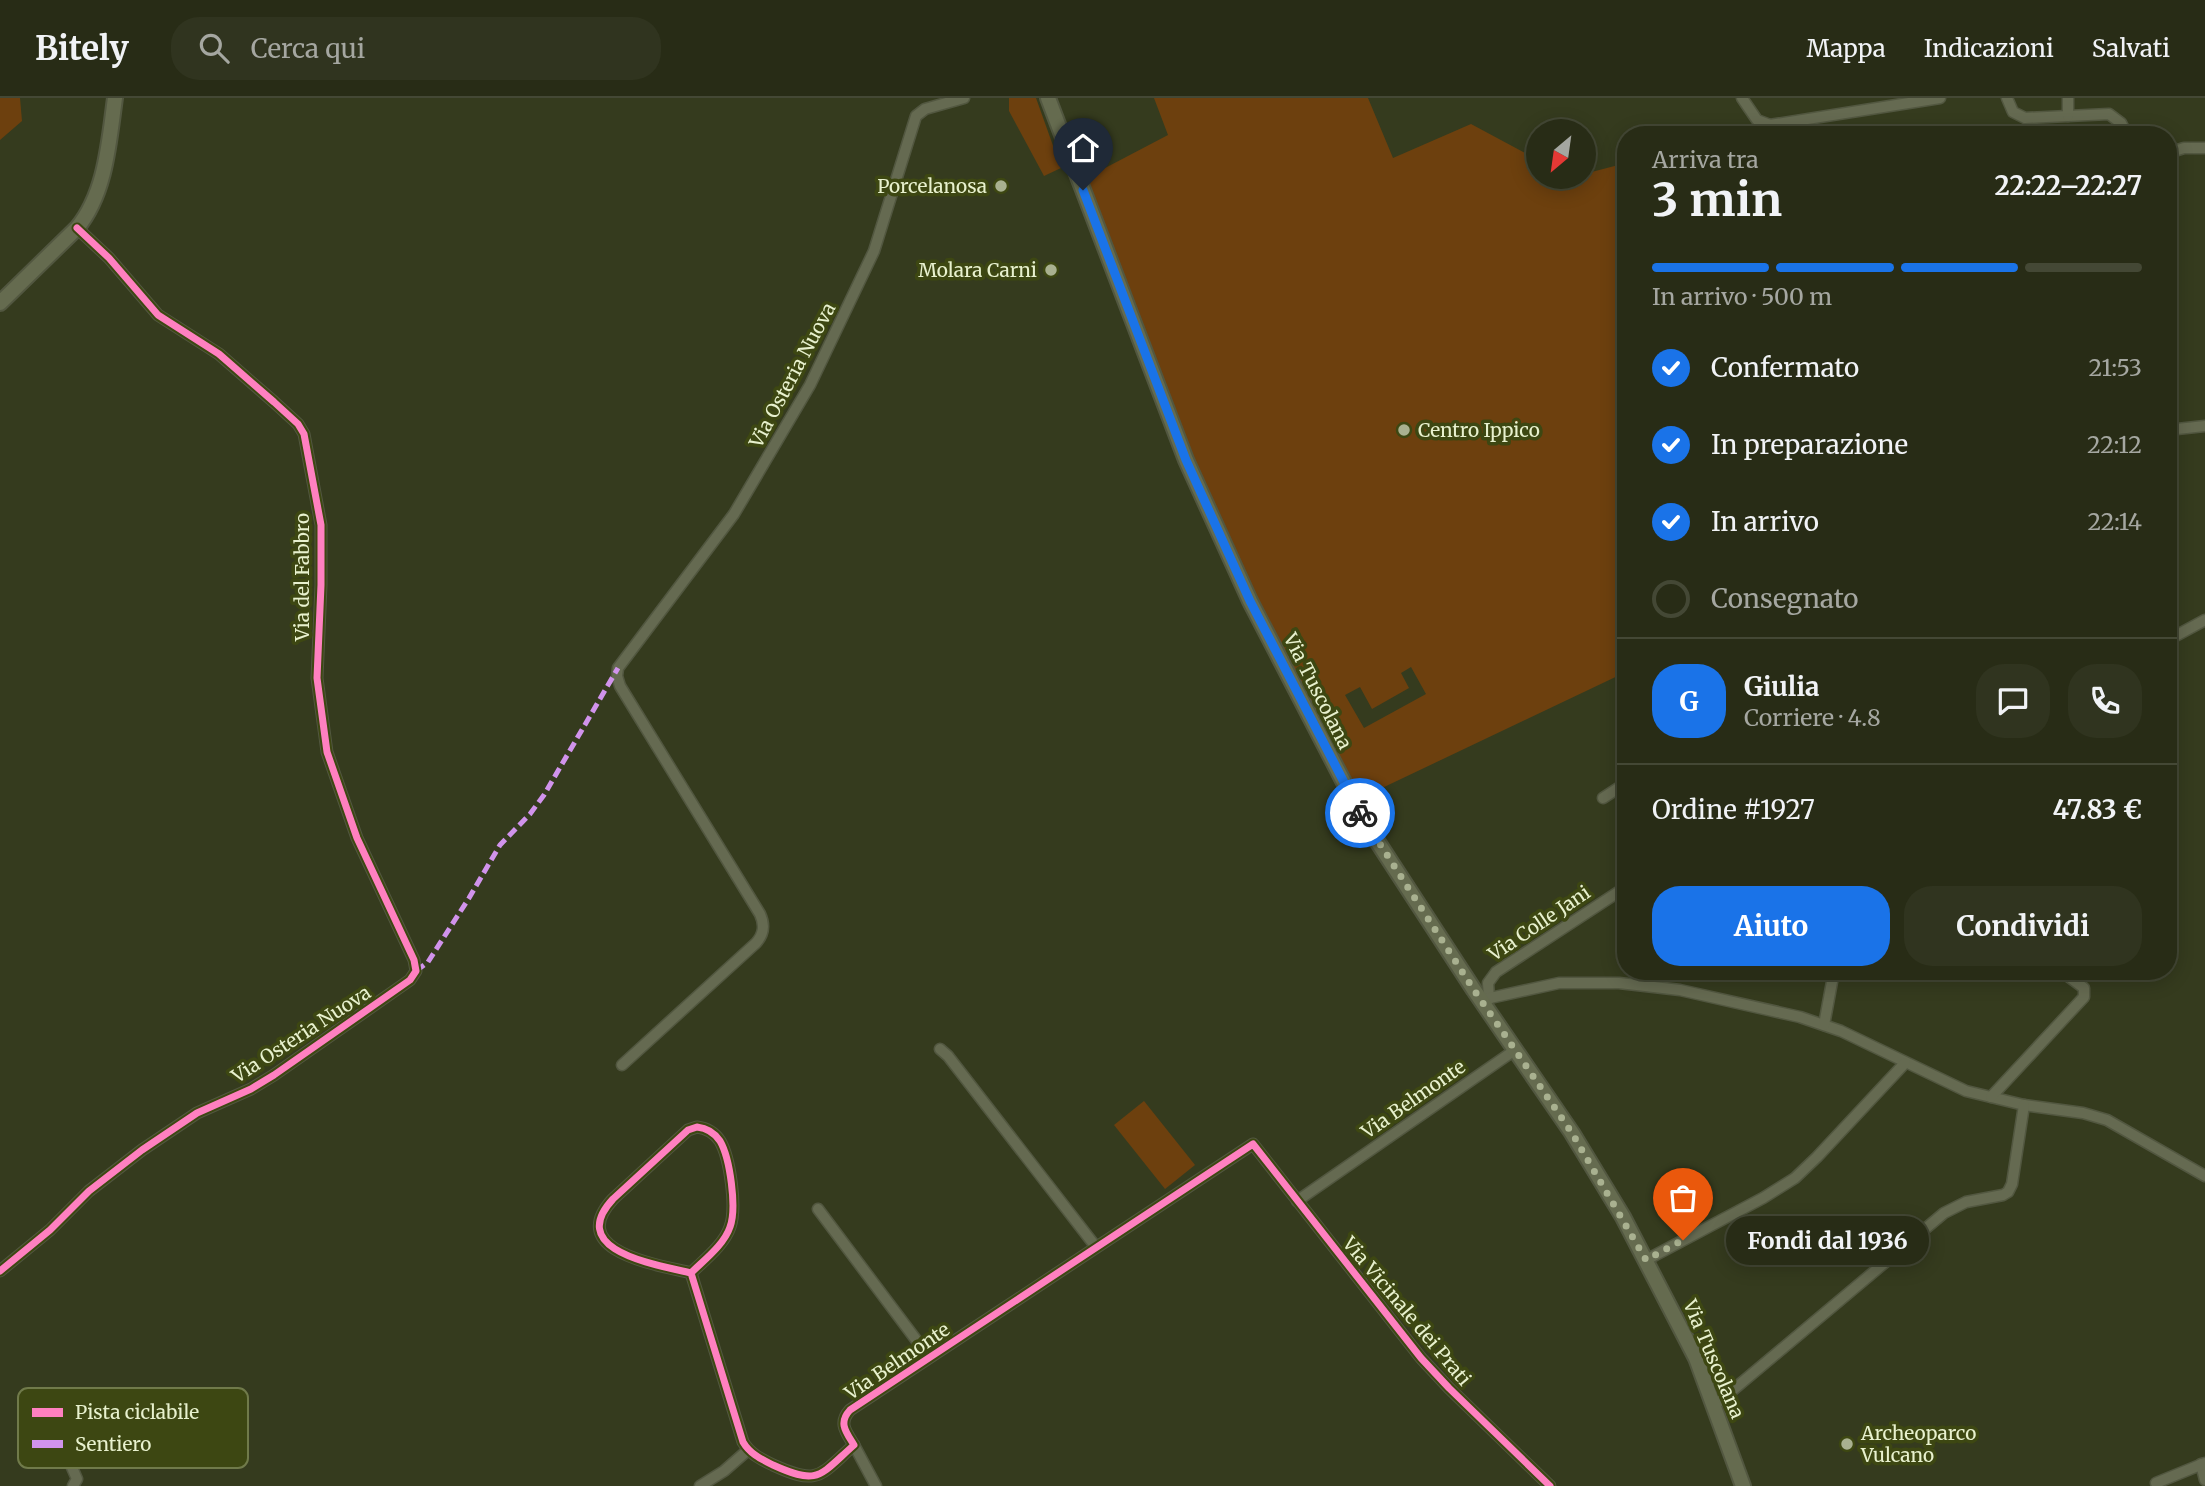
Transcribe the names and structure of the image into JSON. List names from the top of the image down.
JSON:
{
  "streets": {
    "main road": ["Via Tuscolana"],
    "street": [
      "Via Osteria Nuova",
      "Via del Fabbro",
      "Via Colle Jani",
      "Via Belmonte",
      "Via Vicinale dei Prati"
    ]
  },
  "crossings": [
    ["Via Osteria Nuova", "Via del Fabbro"],
    ["Via Tuscolana", "Via Colle Jani"],
    ["Via Tuscolana", "Via Belmonte"],
    ["Via Belmonte", "Via Vicinale dei Prati"]
  ],
  "places": [
    "Porcelanosa",
    "Molara Carni",
    "Centro Ippico",
    "Fondi dal 1936",
    "Archeoparco Vulcano"
  ],
  "legend": ["Pista ciclabile", "Sentiero"],
  "north": "bottom left",
  "page": {
    "header": "Bitely",
    "search": "Cerca qui",
    "nav": ["Mappa", "Indicazioni", "Salvati"],
    "heading": ["3 min", "Arriva tra", "22:22–22:27"],
    "panel": [
      "Giulia",
      "Corriere · 4.8",
      "Ordine #1927",
      "47.83 €"
    ],
    "bar": "In arrivo · 500 m",
    "list": [
      ["Confermato", "21:53"],
      ["In preparazione", "22:12"],
      ["In arrivo", "22:14"],
      "Consegnato"
    ],
    "round": "G",
    "buttons": ["Aiuto", "Condividi"],
    "bubble": "Fondi dal 1936"
  }
}
